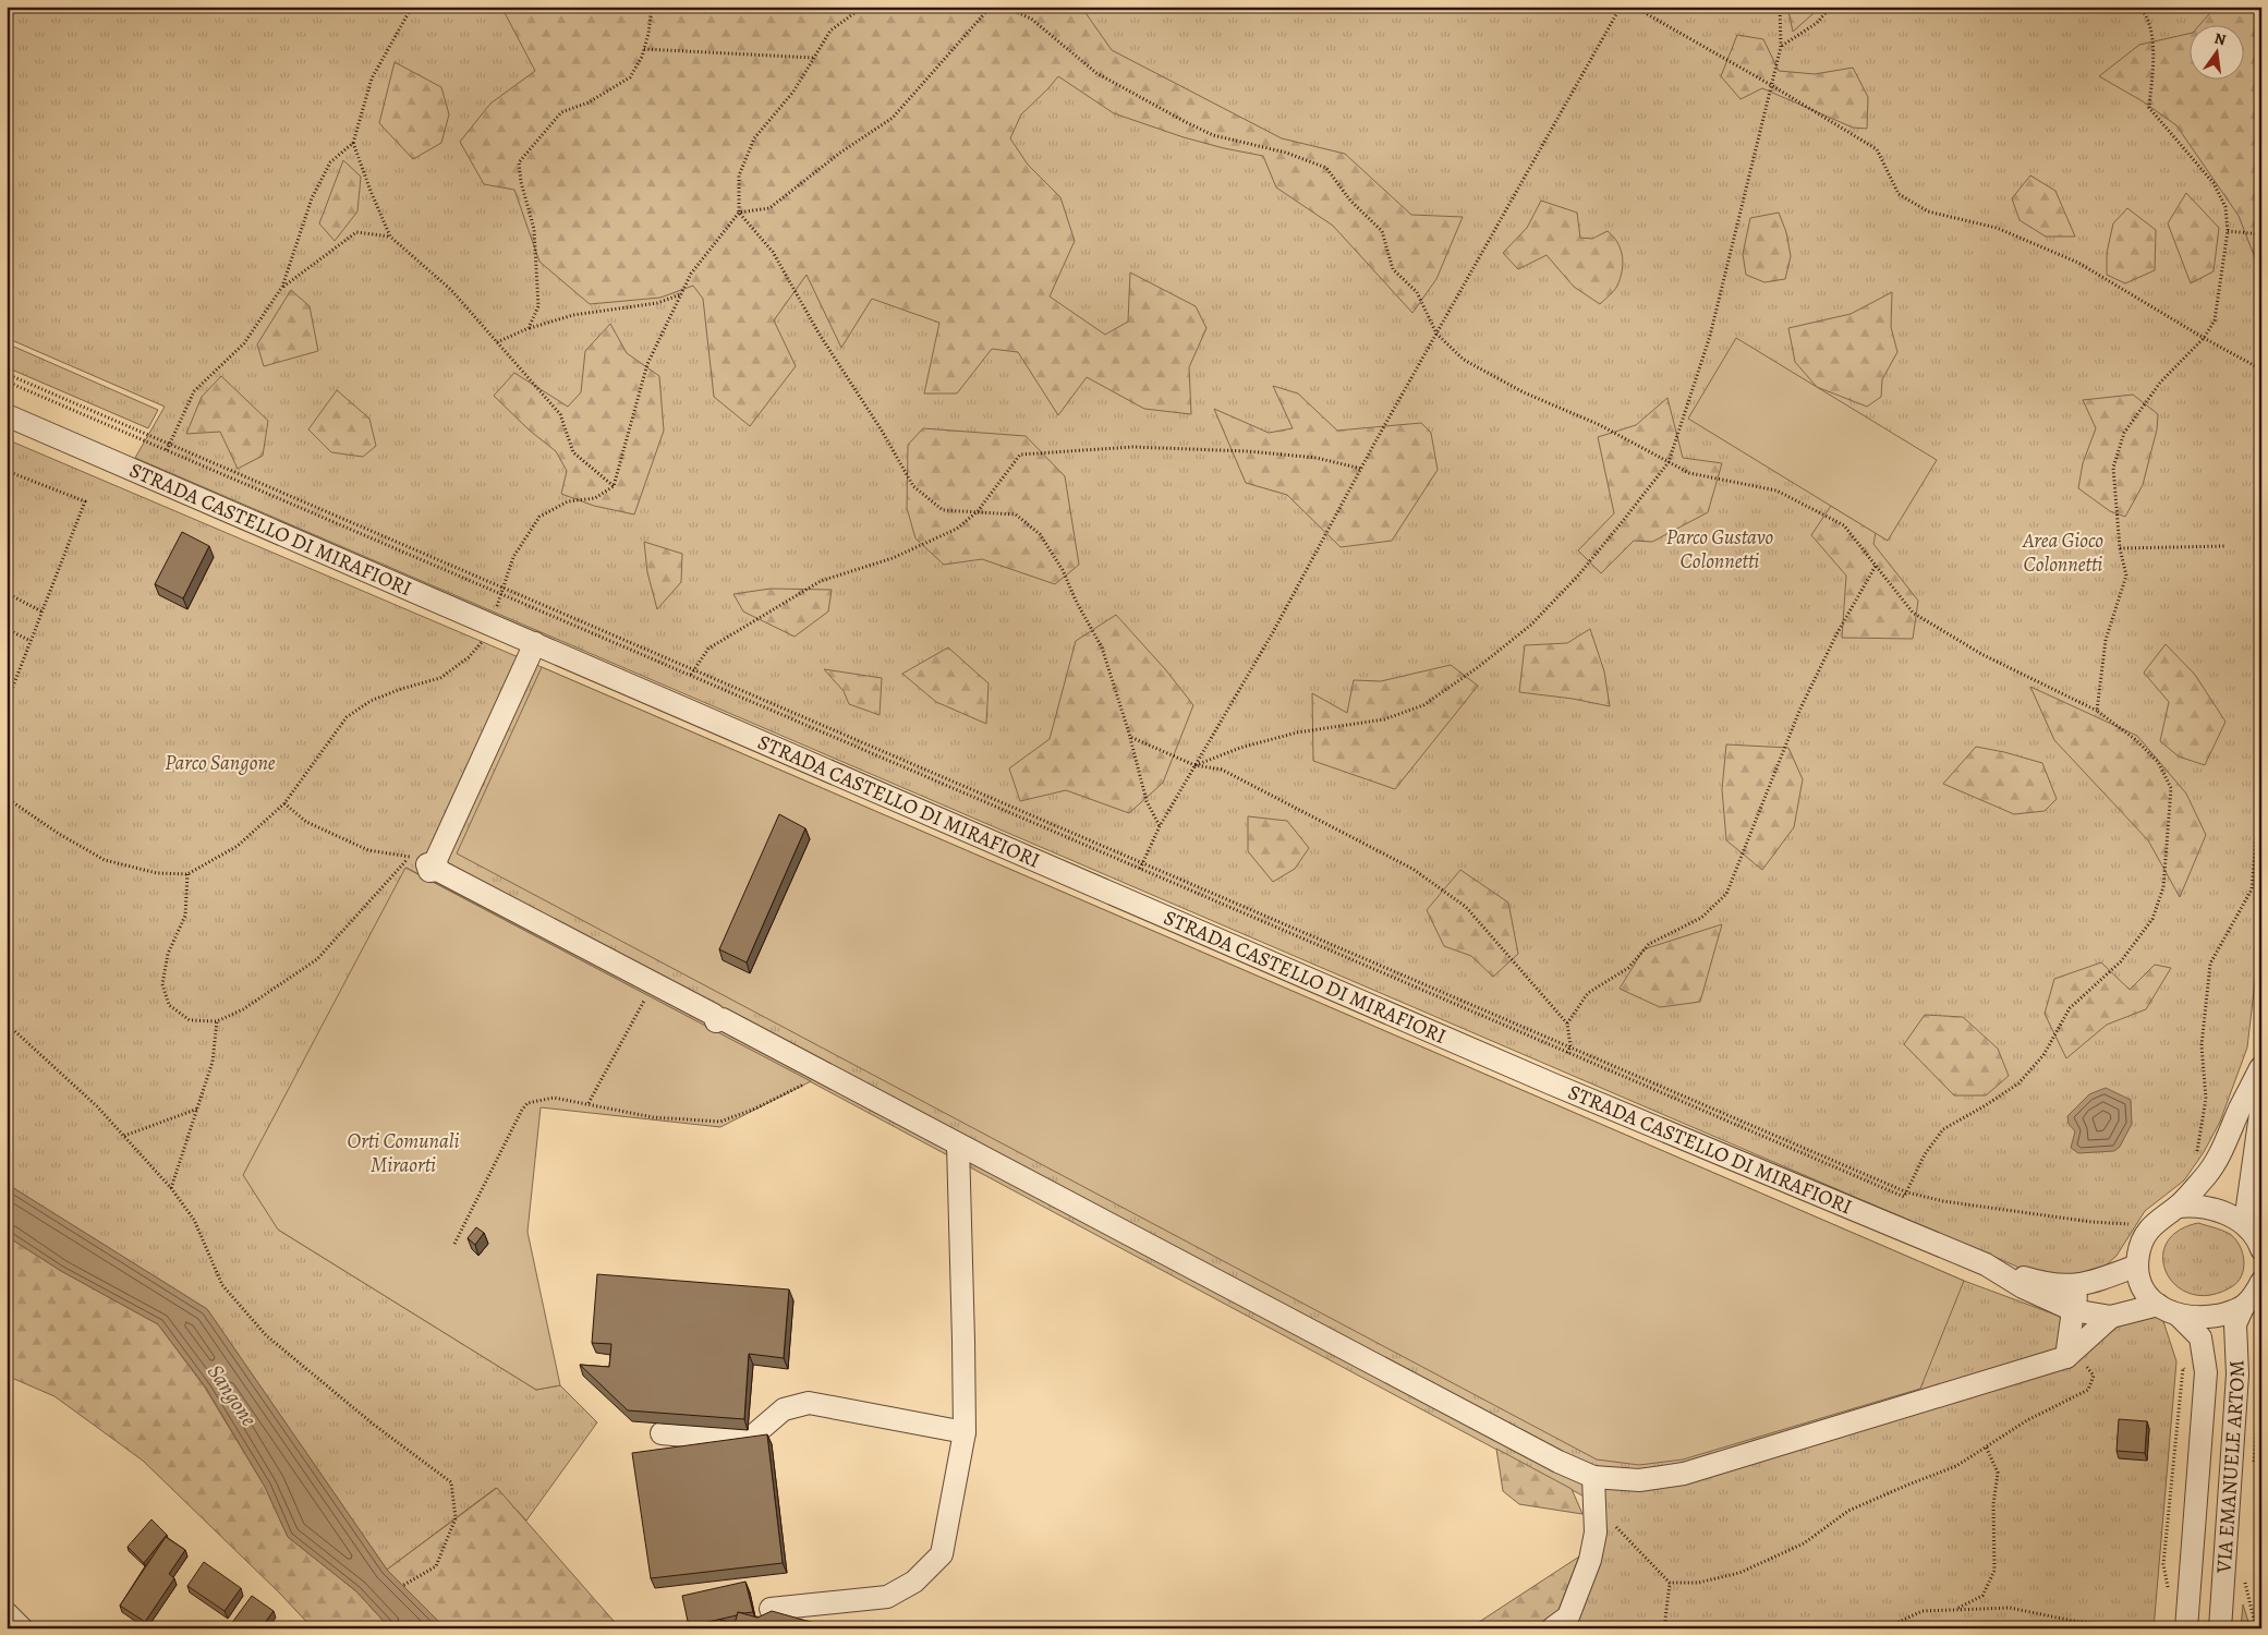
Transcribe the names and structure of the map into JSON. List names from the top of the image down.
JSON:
{
  "streets": {
    "street": ["STRADA CASTELLO DI MIRAFIORI", "VIA EMANUELE ARTOM"]
  },
  "water": ["Sangone"],
  "parks": [
    "Parco Gustavo Colonnetti",
    "Area Gioco Colonnetti",
    "Parco Sangone",
    "Orti Comunali Miraorti"
  ],
  "north": "top"
}
